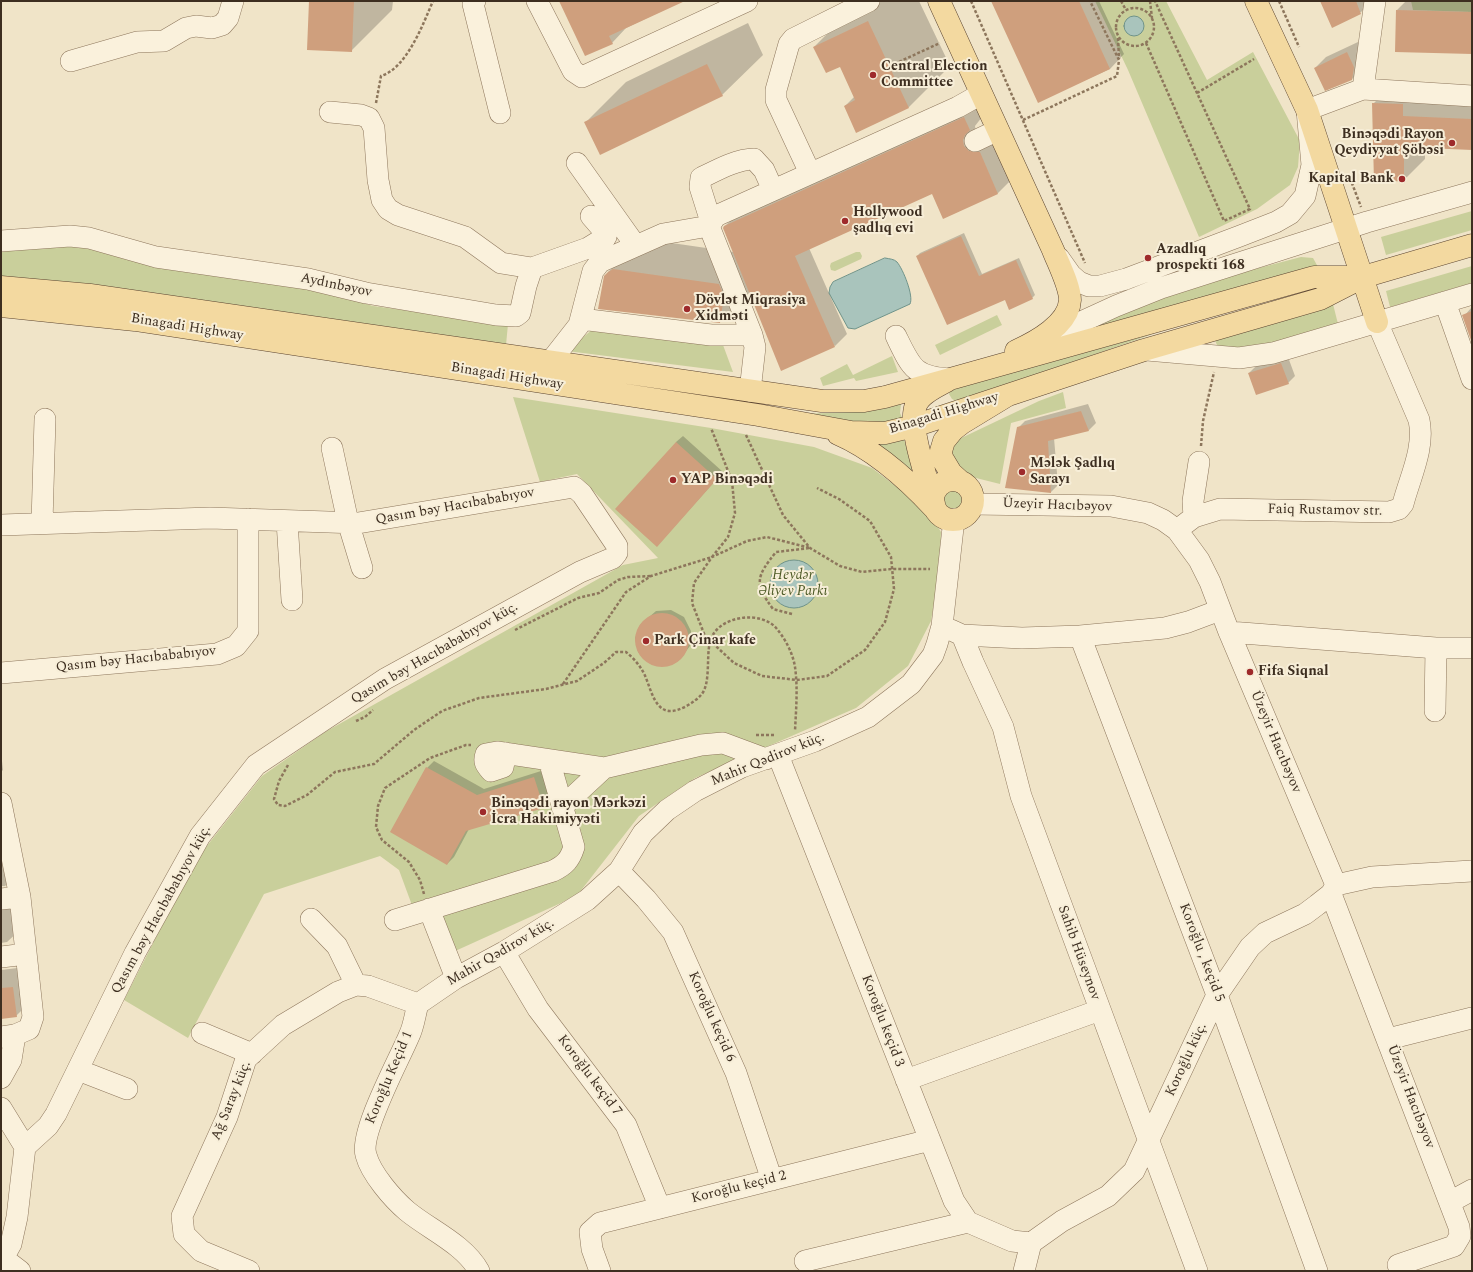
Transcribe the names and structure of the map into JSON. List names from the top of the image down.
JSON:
{
  "streets": {
    "main road": ["Binagadi Highway"],
    "street": [
      "Aydınbəyov",
      "Üzeyir Hacıbəyov",
      "Qasım bəy Hacıbababıyov",
      "Faiq Rustamov str.",
      "Qasım bəy Hacıbababıyov küç.",
      "Mahir Qədirov küç.",
      "Sahib Hüseynov",
      "Koroğlu , keçid 5",
      "Koroğlu keçid 6",
      "Koroğlu keçid 3",
      "Koroğlu küç.",
      "Koroğlu keçid 7",
      "Koroğlu Keçid 1",
      "Ağ Saray küç.",
      "Koroğlu keçid 2"
    ]
  },
  "crossings": [
    ["Üzeyir Hacıbəyov", "Faiq Rustamov str."],
    ["Üzeyir Hacıbəyov", "Koroğlu küç."],
    ["Qasım bəy Hacıbababıyov", "Qasım bəy Hacıbababıyov küç."],
    ["Mahir Qədirov küç.", "Koroğlu keçid 6"],
    ["Mahir Qədirov küç.", "Koroğlu keçid 3"],
    ["Mahir Qədirov küç.", "Koroğlu keçid 7"],
    ["Mahir Qədirov küç.", "Koroğlu Keçid 1"],
    ["Sahib Hüseynov", "Koroğlu küç."],
    ["Koroğlu , keçid 5", "Koroğlu küç."],
    ["Koroğlu keçid 6", "Koroğlu keçid 2"],
    ["Koroğlu keçid 3", "Koroğlu keçid 2"],
    ["Koroğlu keçid 7", "Koroğlu keçid 2"]
  ],
  "parks": ["Heydər Əliyev Parkı"],
  "places": [
    "Central Election Committee",
    "Binəqədi Rayon Qeydiyyat Şöbəsi",
    "Kapital Bank",
    "Hollywood şadlıq evi",
    "Azadlıq prospekti 168",
    "Dövlət Miqrasiya Xidməti",
    "Mələk Şadlıq Sarayı",
    "YAP Binəqədi",
    "Park Çinar kafe",
    "Fifa Siqnal",
    "Binəqədi rayon Mərkəzi İcra Hakimiyyəti"
  ]
}
